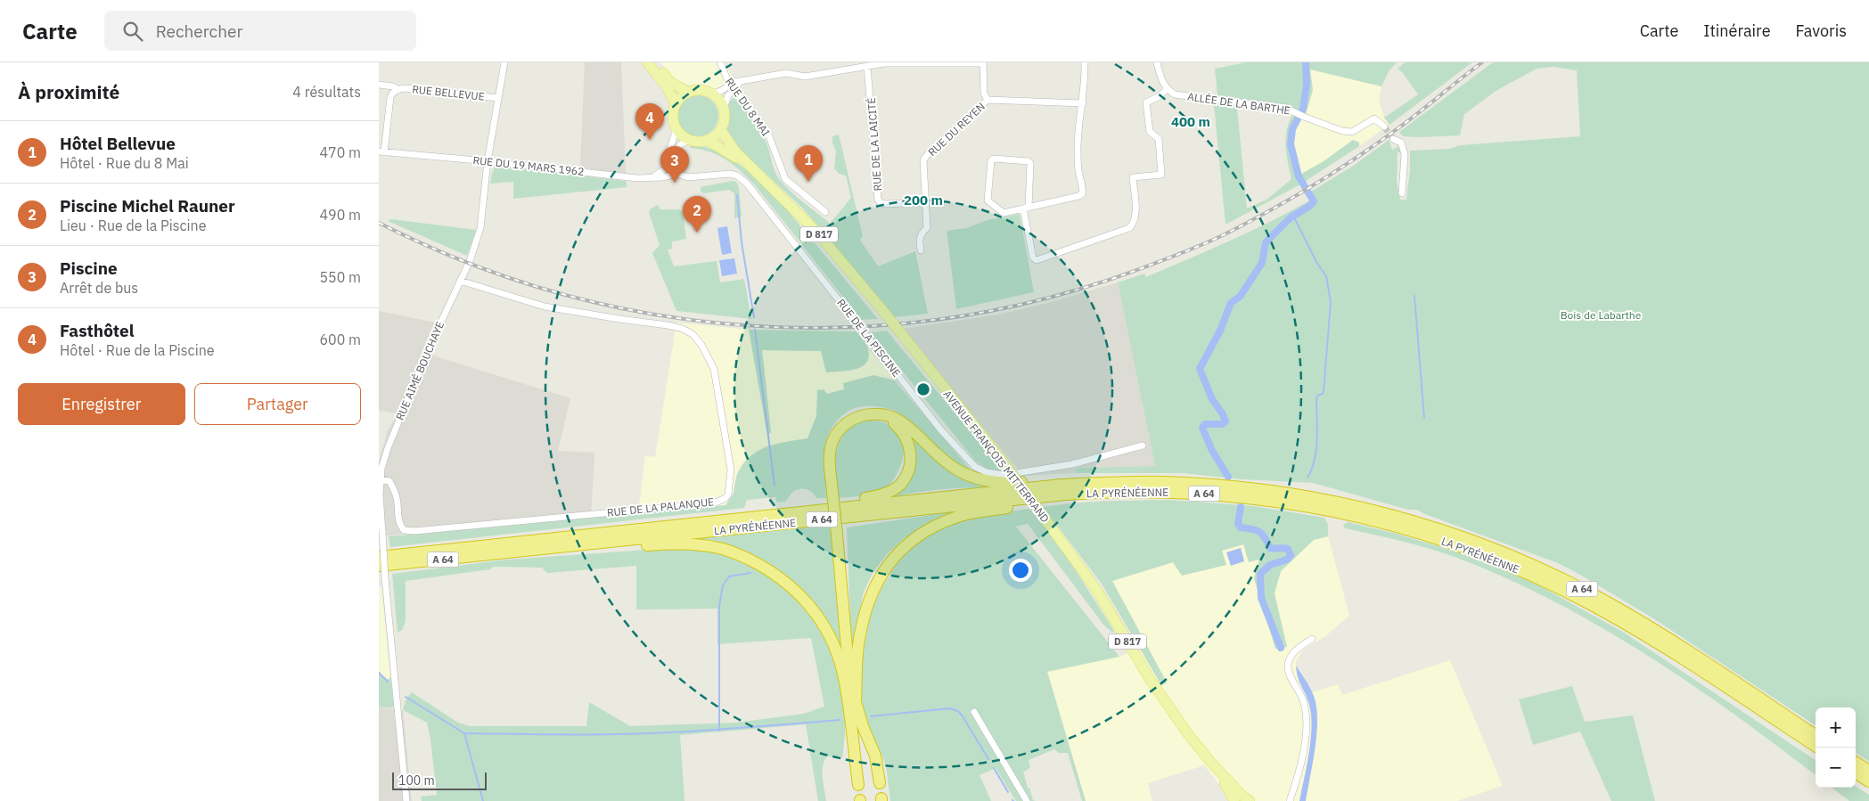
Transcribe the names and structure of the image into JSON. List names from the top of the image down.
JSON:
{
  "streets": {
    "highway": ["LA PYRÉNÉENNE", "A 64"],
    "main road": ["D 817", "AVENUE FRANÇOIS MITTERRAND"],
    "street": [
      "RUE BELLEVUE",
      "ALLÉE DE LA BARTHE",
      "RUE DU 8 MAI",
      "RUE DU REYEN",
      "RUE DE LA LAICITÉ",
      "RUE DU 19 MARS 1962",
      "RUE DE LA PISCINE",
      "RUE AIMÉ BOUCHAYE",
      "RUE DE LA PALANQUE"
    ]
  },
  "crossings": [
    ["RUE BELLEVUE", "RUE DU 19 MARS 1962"],
    ["RUE BELLEVUE", "RUE AIMÉ BOUCHAYE"],
    ["RUE DU REYEN", "RUE DE LA LAICITÉ"],
    ["RUE DU 19 MARS 1962", "RUE DE LA PISCINE"],
    ["RUE DU 19 MARS 1962", "RUE AIMÉ BOUCHAYE"],
    ["RUE AIMÉ BOUCHAYE", "RUE DE LA PALANQUE"]
  ],
  "parks": ["Bois de Labarthe"],
  "scale_bar": "100 m",
  "page": {
    "header": "Carte",
    "search": "Rechercher",
    "nav": ["Carte", "Itinéraire", "Favoris"],
    "heading": ["À proximité", "4 résultats"],
    "pins": [
      "4",
      "1",
      "3",
      "2"
    ],
    "list": [
      {
        "mark": "1",
        "name": "Hôtel Bellevue",
        "note": "Hôtel · Rue du 8 Mai",
        "value": "470 m"
      },
      {
        "mark": "2",
        "name": "Piscine Michel Rauner",
        "note": "Lieu · Rue de la Piscine",
        "value": "490 m"
      },
      {
        "mark": "3",
        "name": "Piscine",
        "note": "Arrêt de bus",
        "value": "550 m"
      },
      {
        "mark": "4",
        "name": "Fasthôtel",
        "note": "Hôtel · Rue de la Piscine",
        "value": "600 m"
      }
    ],
    "buttons": ["Enregistrer", "Partager"],
    "map_buttons": ["+", "−"],
    "scale": "100 m"
  },
  "rings": ["400 m", "200 m"]
}
